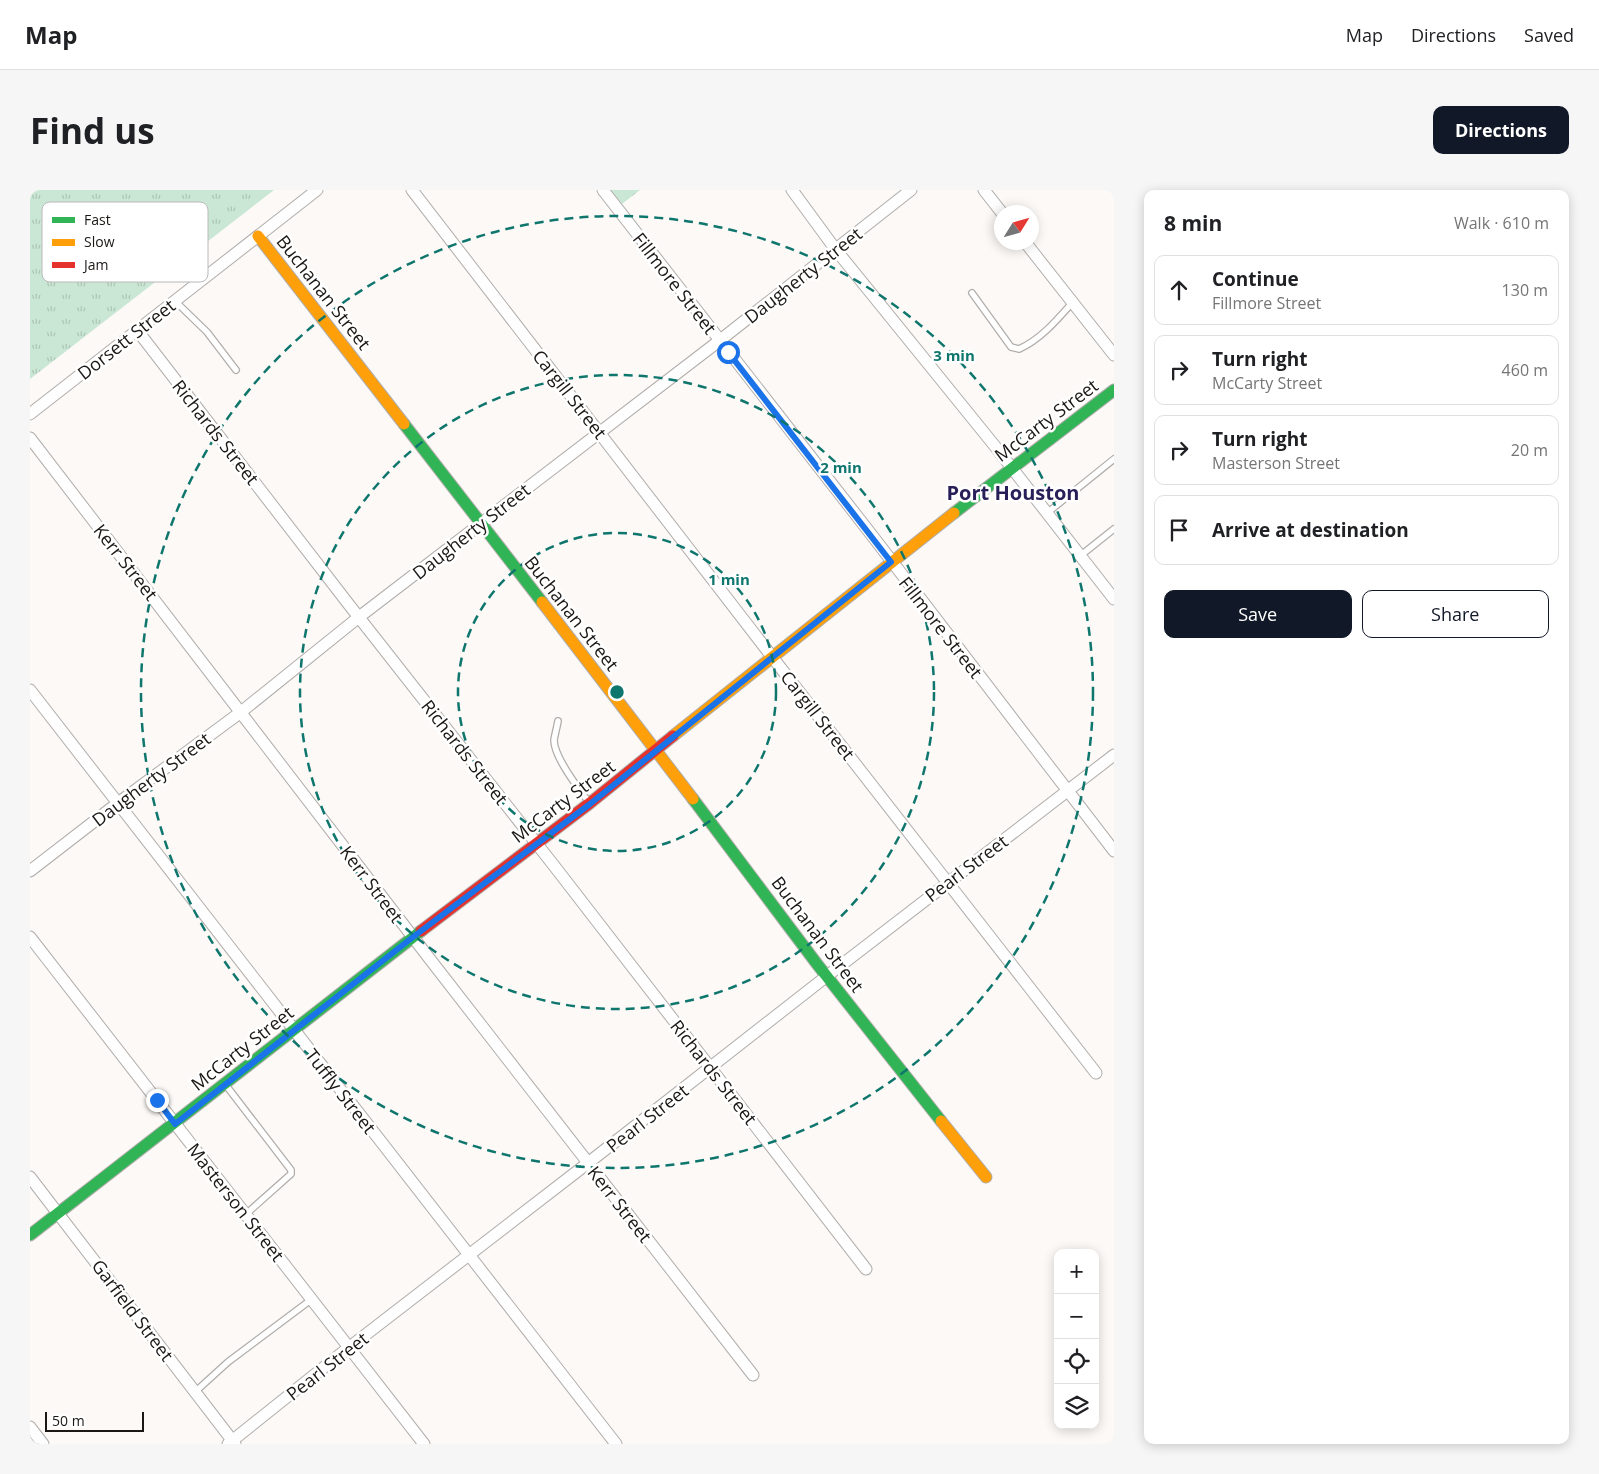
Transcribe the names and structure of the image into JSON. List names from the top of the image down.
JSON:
{
  "streets": {
    "main road": ["Buchanan Street", "McCarty Street"],
    "street": [
      "Daugherty Street",
      "Fillmore Street",
      "Dorsett Street",
      "Cargill Street",
      "Richards Street",
      "Kerr Street",
      "Pearl Street",
      "Tuffly Street",
      "Masterson Street",
      "Garfield Street"
    ]
  },
  "crossings": [
    ["Daugherty Street", "Fillmore Street"],
    ["Daugherty Street", "Buchanan Street"],
    ["Daugherty Street", "Cargill Street"],
    ["Daugherty Street", "Richards Street"],
    ["Daugherty Street", "Kerr Street"],
    ["Daugherty Street", "Tuffly Street"],
    ["Fillmore Street", "McCarty Street"],
    ["Fillmore Street", "Pearl Street"],
    ["Buchanan Street", "Dorsett Street"],
    ["Buchanan Street", "McCarty Street"],
    ["Buchanan Street", "Pearl Street"],
    ["Dorsett Street", "Richards Street"],
    ["Cargill Street", "McCarty Street"],
    ["Cargill Street", "Pearl Street"],
    ["McCarty Street", "Richards Street"],
    ["McCarty Street", "Kerr Street"],
    ["McCarty Street", "Tuffly Street"],
    ["McCarty Street", "Masterson Street"],
    ["McCarty Street", "Garfield Street"],
    ["Richards Street", "Pearl Street"],
    ["Kerr Street", "Pearl Street"],
    ["Pearl Street", "Tuffly Street"],
    ["Pearl Street", "Masterson Street"],
    ["Pearl Street", "Garfield Street"]
  ],
  "districts": ["Port Houston"],
  "legend": ["Fast", "Slow", "Jam"],
  "scale_bar": "50 m",
  "north": "top right",
  "page": {
    "header": "Map",
    "nav": ["Map", "Directions", "Saved"],
    "buttons": [
      "Directions",
      ["Save", "Share"]
    ],
    "title": "Find us",
    "heading": ["8 min", "Walk · 610 m"],
    "list": [
      ["Continue", "Fillmore Street", "130 m"],
      ["Turn right", "McCarty Street", "460 m"],
      ["Turn right", "Masterson Street", "20 m"],
      "Arrive at destination"
    ],
    "map_buttons": ["+", "−"],
    "scale": "50 m"
  },
  "rings": ["3 min", "2 min", "1 min"]
}
